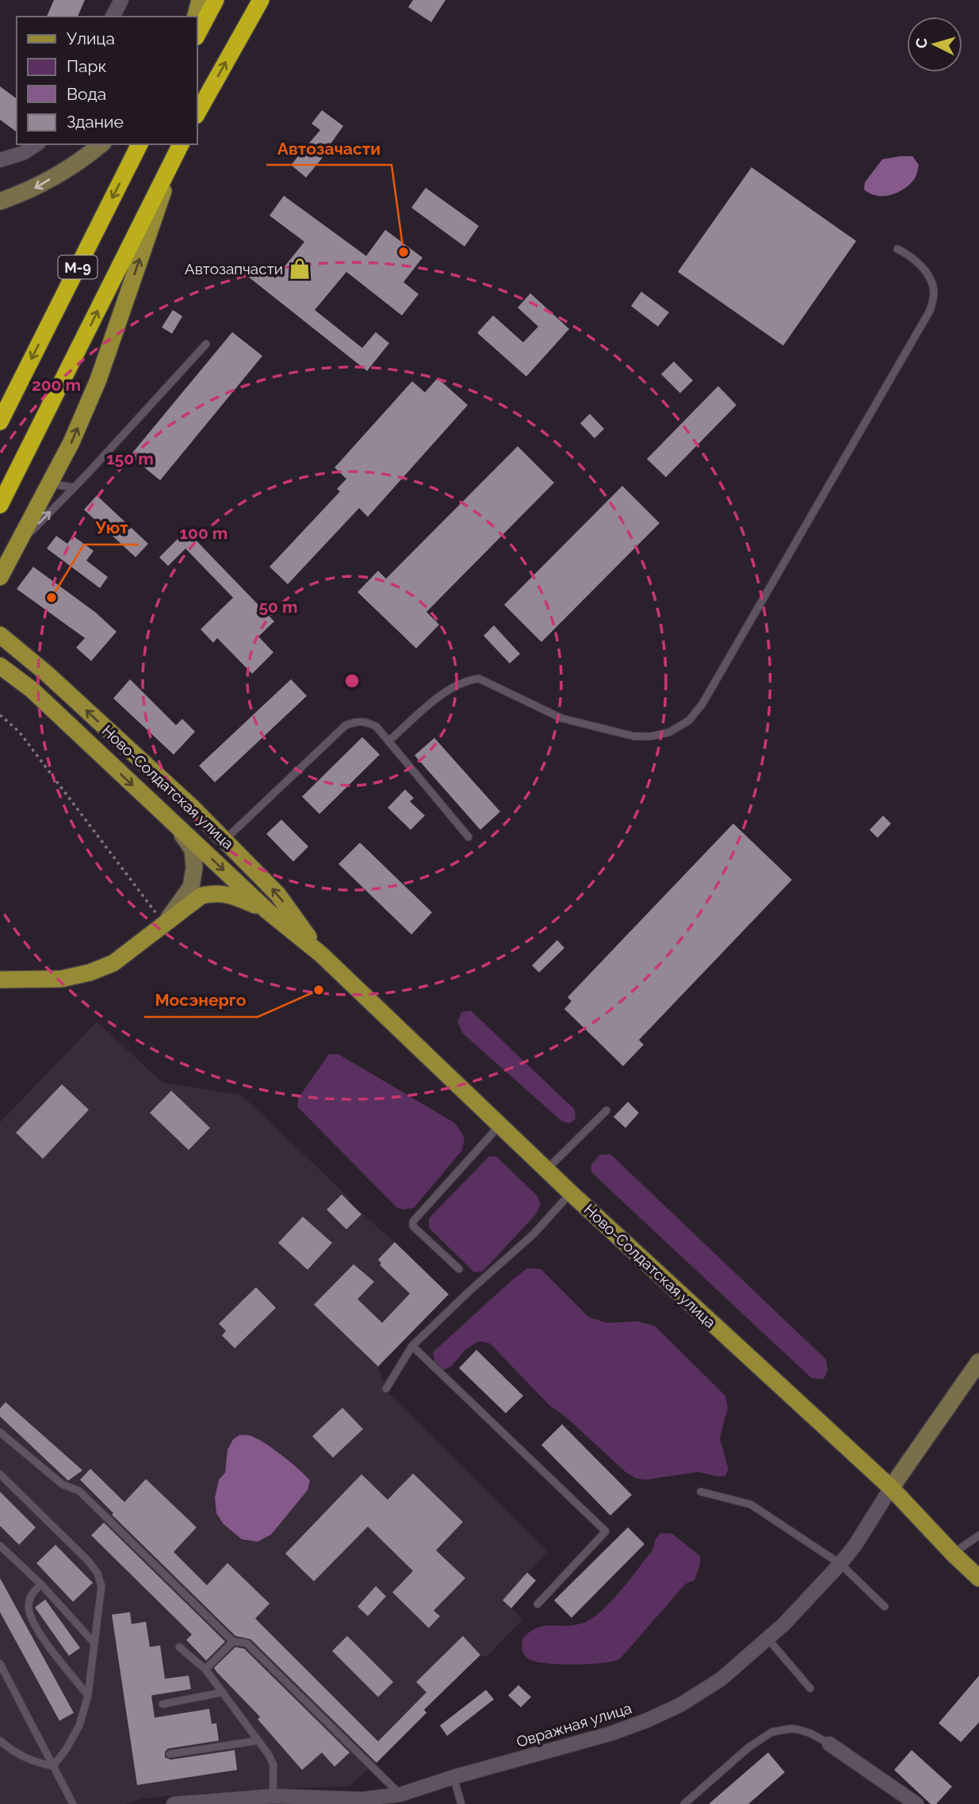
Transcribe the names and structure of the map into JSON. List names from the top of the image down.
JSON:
{
  "streets": {
    "highway": ["М-9"],
    "main road": ["Ново-Солдатская улица"],
    "street": ["Овражная улица"]
  },
  "crossings": [
    ["Ново-Солдатская улица", "Овражная улица"]
  ],
  "places": {
    "other": ["Автозачасти", "Уют", "Мосэнерго"],
    "shop": ["Автозапчасти"]
  },
  "legend": [
    "Улица",
    "Парк",
    "Вода",
    "Здание"
  ],
  "north": "left",
  "rings": [
    "200 m",
    "150 m",
    "100 m",
    "50 m"
  ]
}
